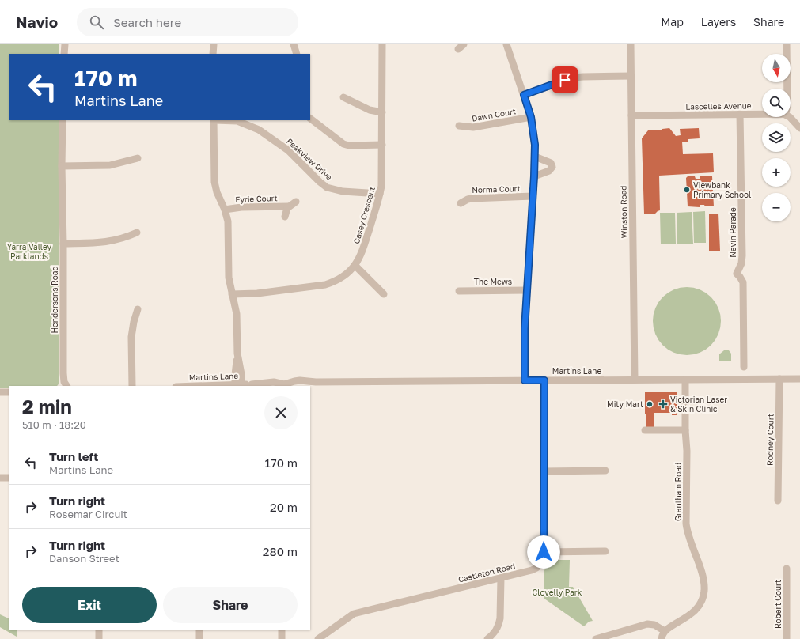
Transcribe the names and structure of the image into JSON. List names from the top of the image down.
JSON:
{
  "streets": {
    "street": [
      "Lascelles Avenue",
      "Dawn Court",
      "Peakview Drive",
      "Norma Court",
      "Eyrie Court",
      "Winston Road",
      "Casey Crescent",
      "Nevin Parade",
      "The Mews",
      "Hendersons Road",
      "Martins Lane",
      "Rodney Court",
      "Grantham Road",
      "Castleton Road",
      "Robert Court"
    ]
  },
  "crossings": [
    ["Lascelles Avenue", "Winston Road"],
    ["Lascelles Avenue", "Nevin Parade"],
    ["Peakview Drive", "Casey Crescent"],
    ["Winston Road", "Martins Lane"],
    ["Martins Lane", "Rodney Court"],
    ["Martins Lane", "Grantham Road"],
    ["Martins Lane", "Castleton Road"]
  ],
  "parks": ["Yarra Valley Parklands", "Clovelly Park"],
  "places": {
    "other": ["Viewbank Primary School", "Mity Mart"],
    "health": ["Victorian Laser & Skin Clinic"]
  },
  "north": "bottom",
  "page": {
    "header": "Navio",
    "search": "Search here",
    "nav": ["Map", "Layers", "Share"],
    "map_buttons": ["+", "−"],
    "turn": ["170 m", "Martins Lane"],
    "heading": ["2 min", "510 m · 18:20"],
    "list": [
      {
        "name": "Turn left",
        "note": "Martins Lane",
        "value": "170 m"
      },
      {
        "name": "Turn right",
        "note": "Rosemar Circuit",
        "value": "20 m"
      },
      {
        "name": "Turn right",
        "note": "Danson Street",
        "value": "280 m"
      }
    ],
    "buttons": ["Exit", "Share"]
  }
}
